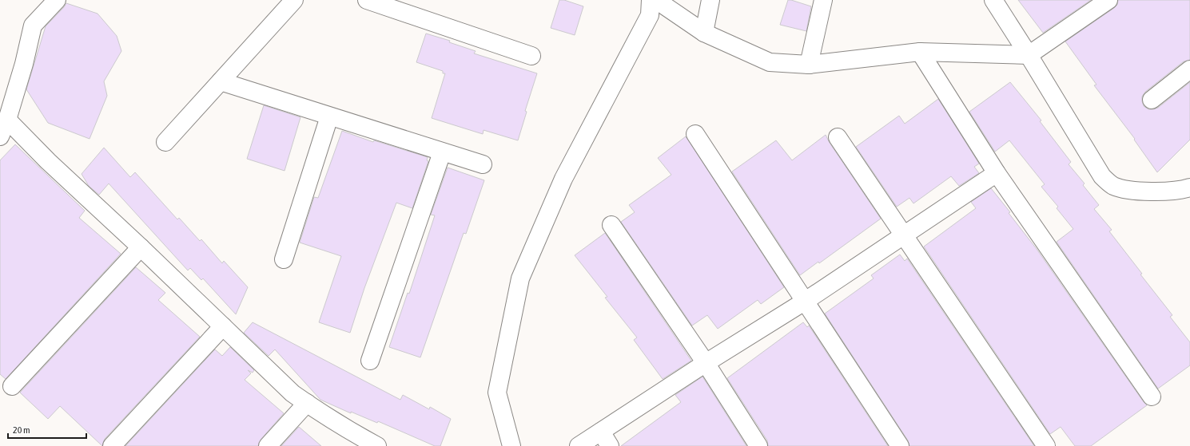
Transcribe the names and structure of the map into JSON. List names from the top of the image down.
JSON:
{
  "scale_bar": "20 m"
}
